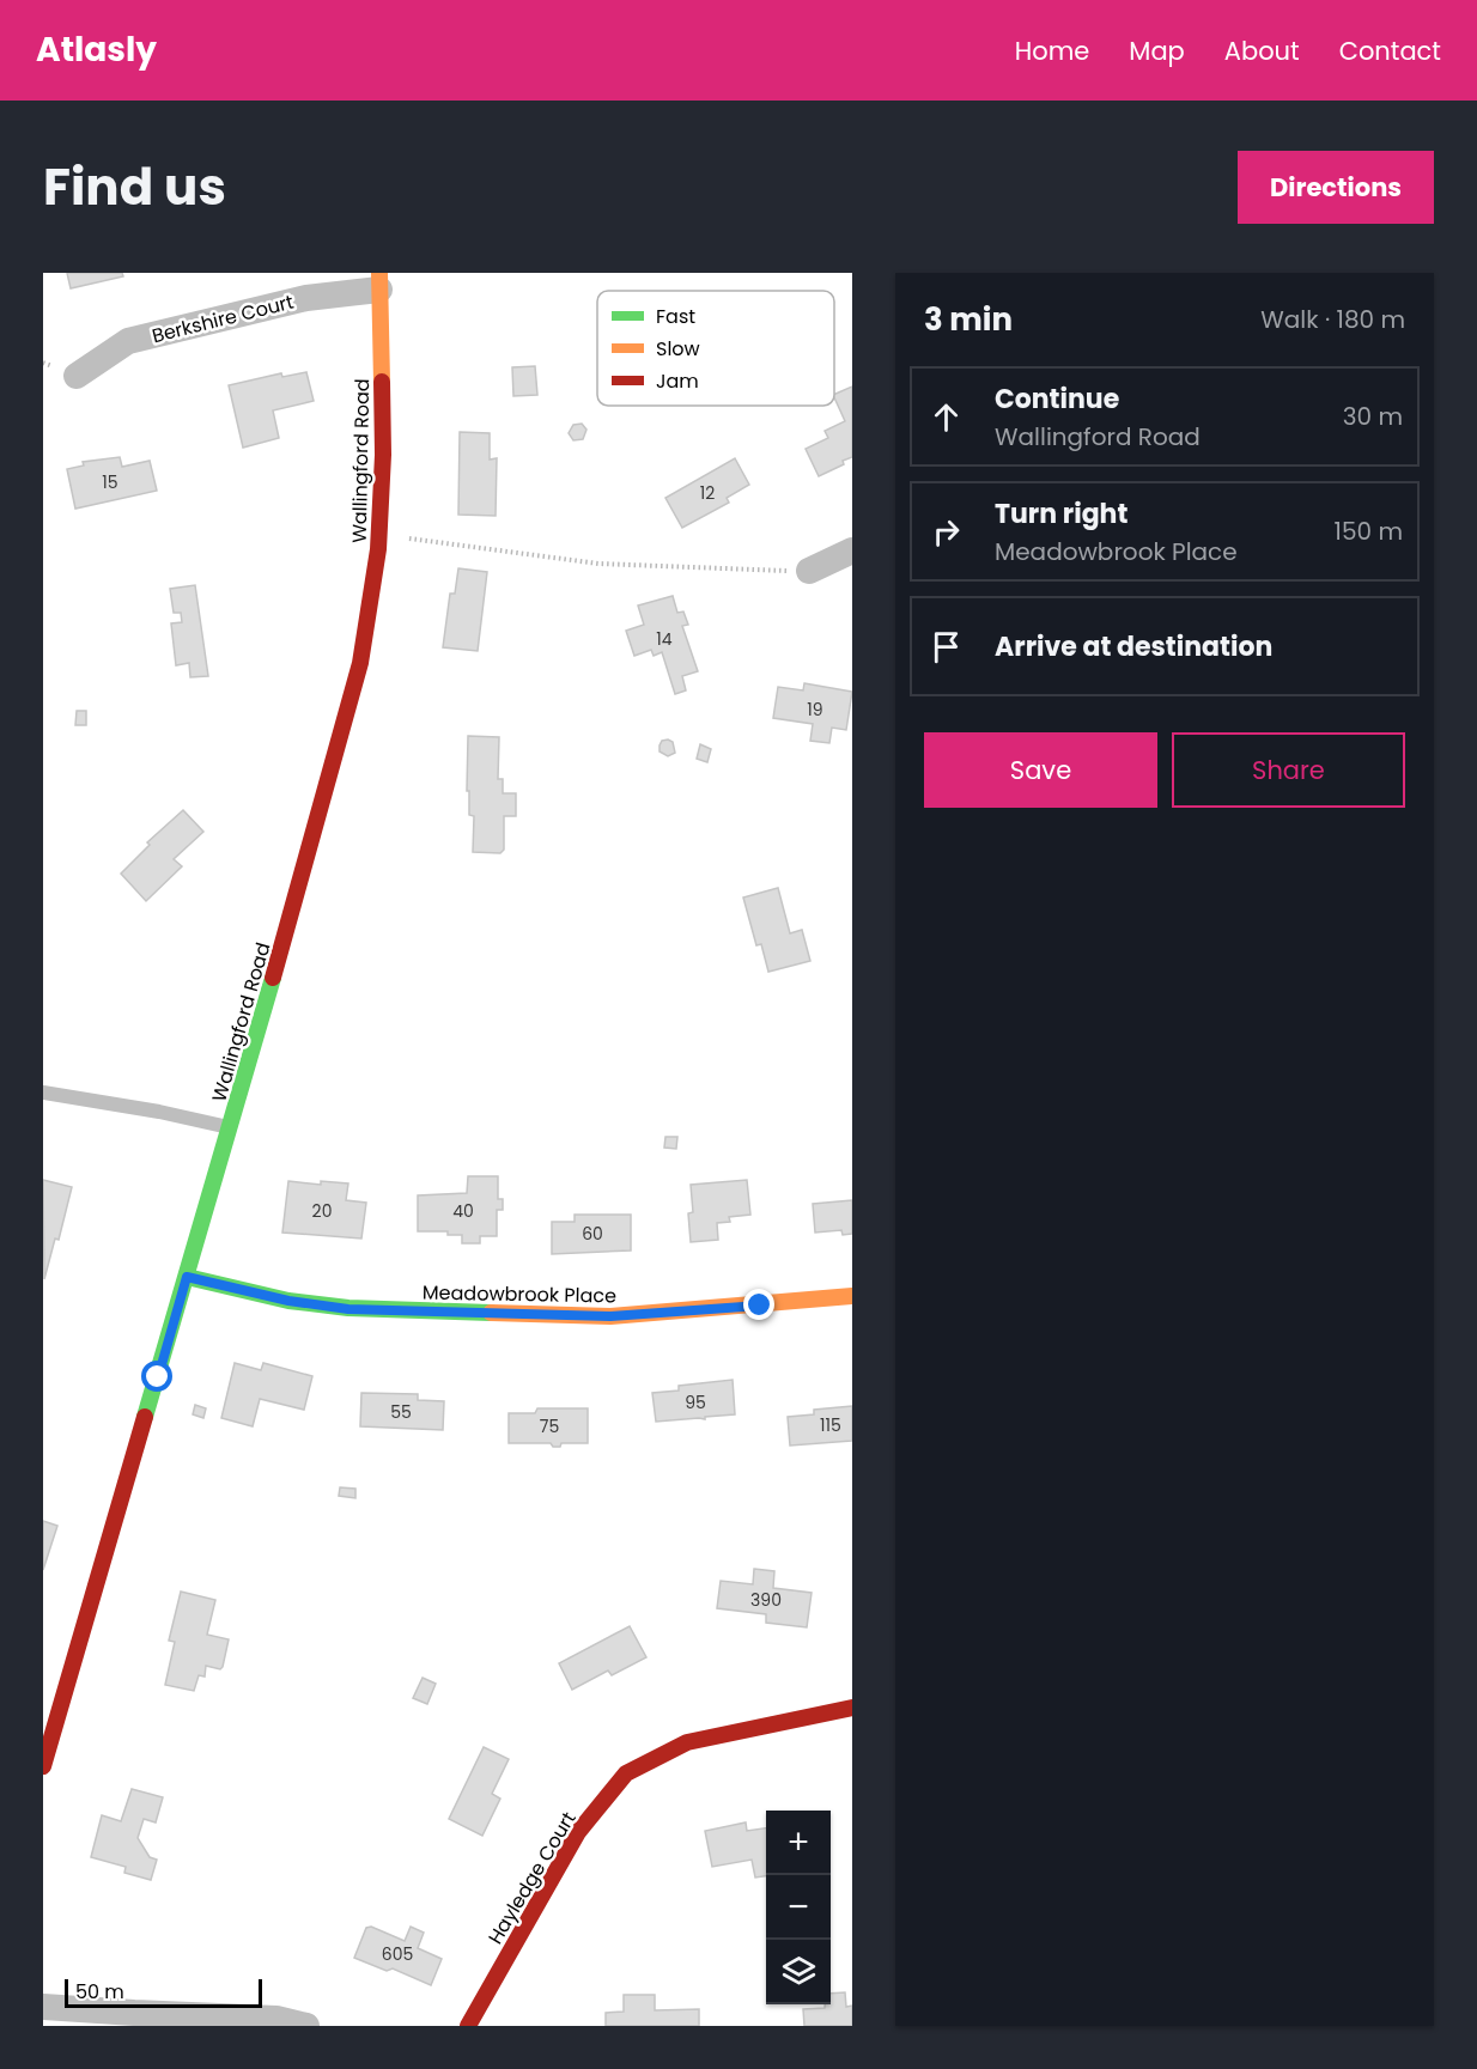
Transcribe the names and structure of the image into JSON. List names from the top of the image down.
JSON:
{
  "streets": {
    "street": [
      "Berkshire Court",
      "Wallingford Road",
      "Meadowbrook Place",
      "Hayledge Court"
    ]
  },
  "crossings": [
    ["Berkshire Court", "Wallingford Road"],
    ["Wallingford Road", "Meadowbrook Place"]
  ],
  "house_numbers": [
    "15",
    "12",
    "14",
    "19",
    "20",
    "40",
    "60",
    "95",
    "55",
    "115",
    "75",
    "390",
    "605"
  ],
  "legend": ["Fast", "Slow", "Jam"],
  "scale_bar": "50 m",
  "page": {
    "header": "Atlasly",
    "nav": [
      "Home",
      "Map",
      "About",
      "Contact"
    ],
    "title": "Find us",
    "buttons": [
      "Directions",
      ["Save", "Share"]
    ],
    "heading": ["3 min", "Walk · 180 m"],
    "list": [
      ["Continue", "Wallingford Road", "30 m"],
      ["Turn right", "Meadowbrook Place", "150 m"],
      "Arrive at destination"
    ],
    "map_buttons": ["+", "−"],
    "scale": "50 m"
  }
}
